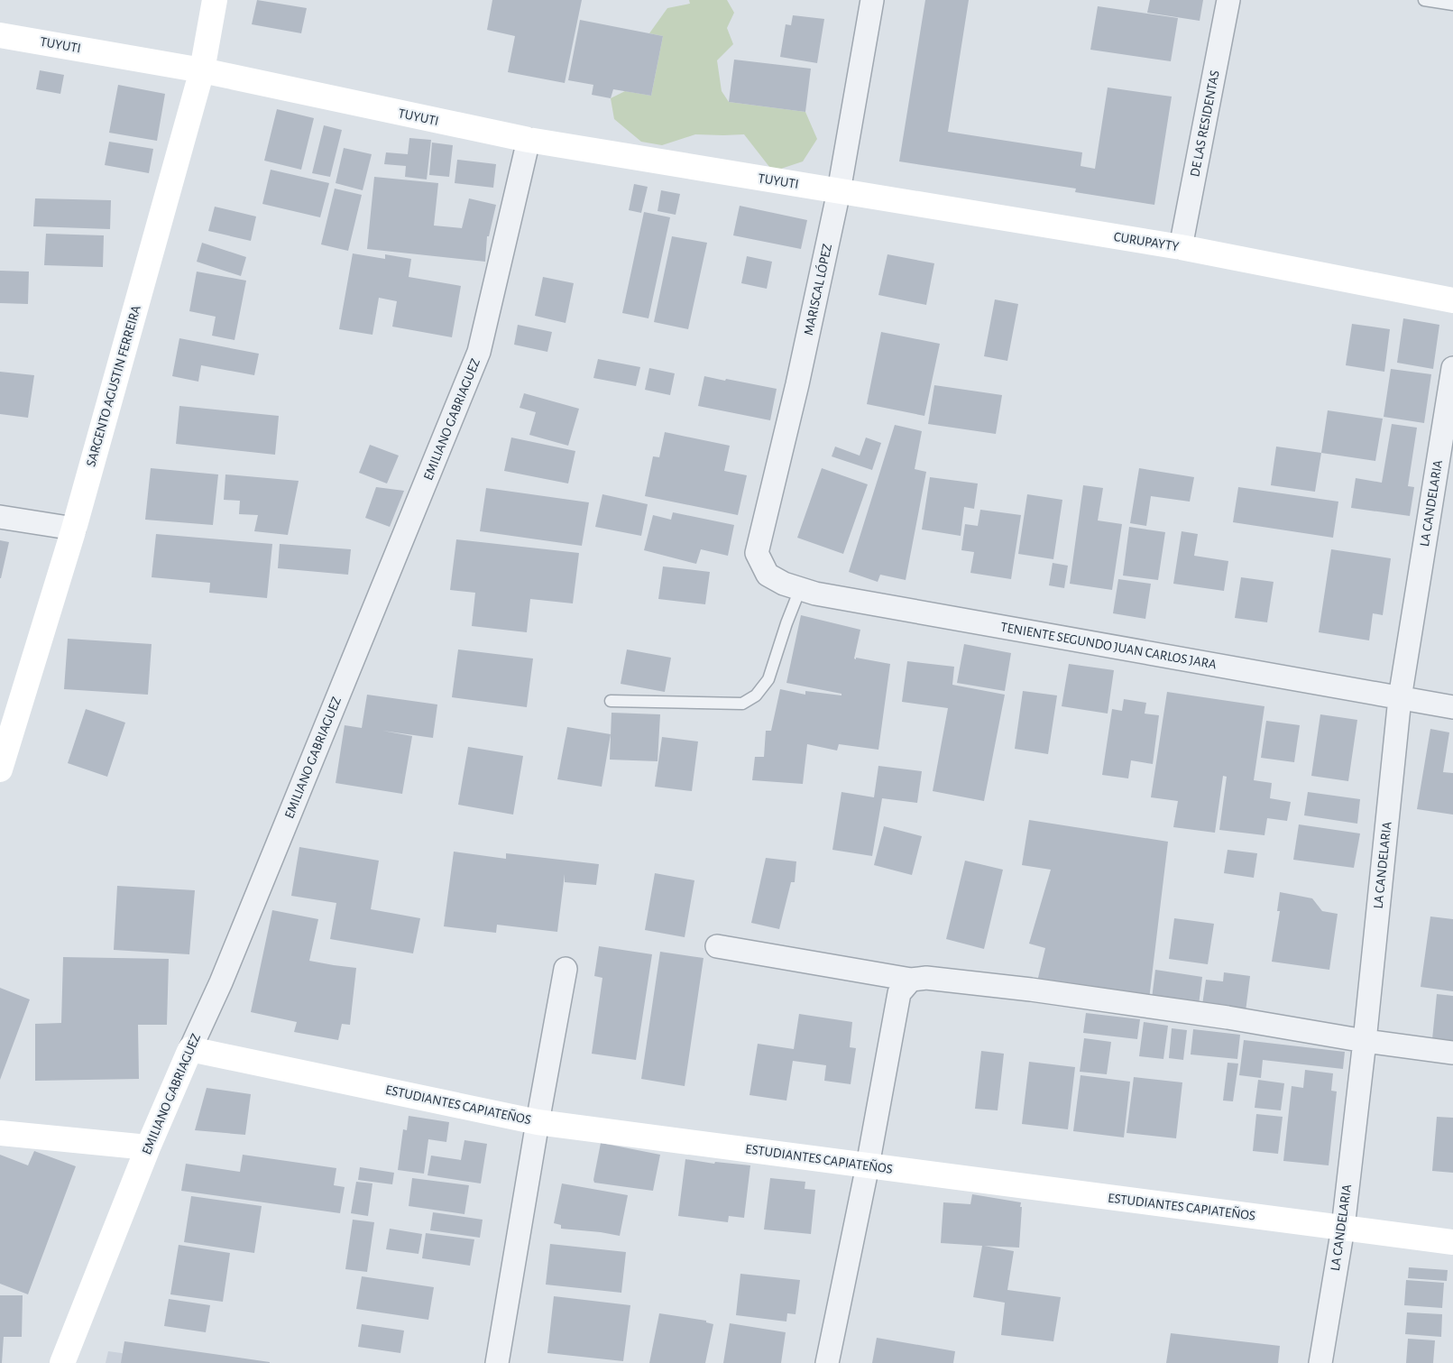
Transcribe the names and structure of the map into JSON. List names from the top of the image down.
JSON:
{
  "streets": {
    "street": [
      "TUYUTI",
      "DE LAS RESIDENTAS",
      "CURUPAYTY",
      "MARISCAL LÓPEZ",
      "SARGENTO AGUSTIN FERREIRA",
      "EMILIANO GABRIAGUEZ",
      "LA CANDELARIA",
      "TENIENTE SEGUNDO JUAN CARLOS JARA",
      "ESTUDIANTES CAPIATEÑOS"
    ]
  },
  "crossings": [
    ["TUYUTI", "CURUPAYTY"],
    ["TUYUTI", "MARISCAL LÓPEZ"],
    ["TUYUTI", "SARGENTO AGUSTIN FERREIRA"],
    ["TUYUTI", "EMILIANO GABRIAGUEZ"],
    ["DE LAS RESIDENTAS", "CURUPAYTY"],
    ["CURUPAYTY", "MARISCAL LÓPEZ"],
    ["MARISCAL LÓPEZ", "TENIENTE SEGUNDO JUAN CARLOS JARA"],
    ["EMILIANO GABRIAGUEZ", "ESTUDIANTES CAPIATEÑOS"],
    ["LA CANDELARIA", "TENIENTE SEGUNDO JUAN CARLOS JARA"],
    ["LA CANDELARIA", "ESTUDIANTES CAPIATEÑOS"]
  ]
}
